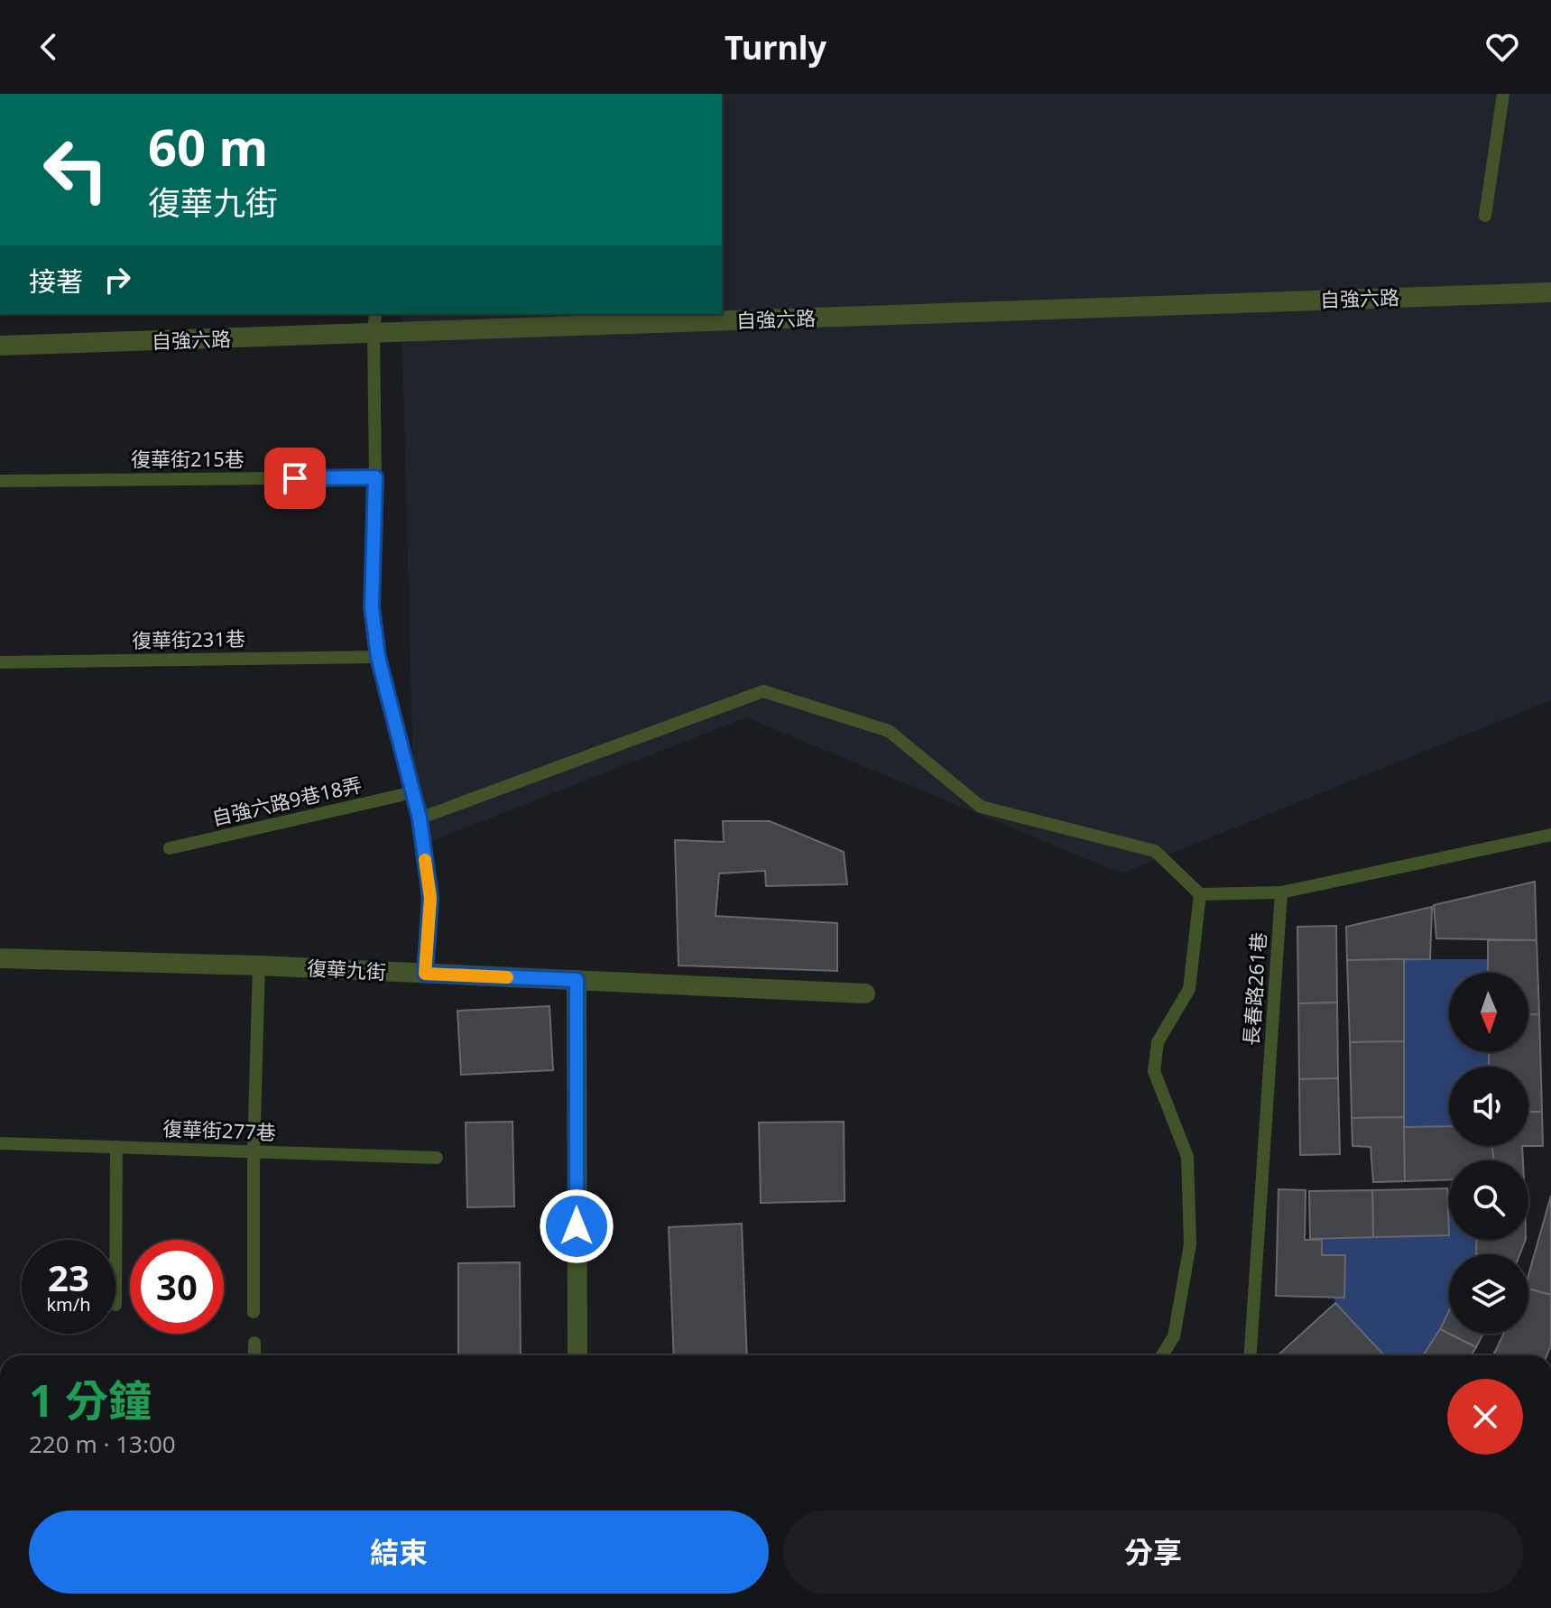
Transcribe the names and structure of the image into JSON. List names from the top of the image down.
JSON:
{
  "streets": {
    "street": ["自強六路", "復華九街"],
    "lane": [
      "復華街215巷",
      "復華街231巷",
      "自強六路9巷18弄",
      "長春路261巷",
      "復華街277巷"
    ]
  },
  "north": "bottom",
  "page": {
    "header": "Turnly",
    "turn": ["60 m", "復華九街"],
    "then": "接著",
    "speed": "23 km/h",
    "limit": "30",
    "heading": ["1 分鐘", "220 m · 13:00"],
    "buttons": ["結束", "分享"]
  }
}
